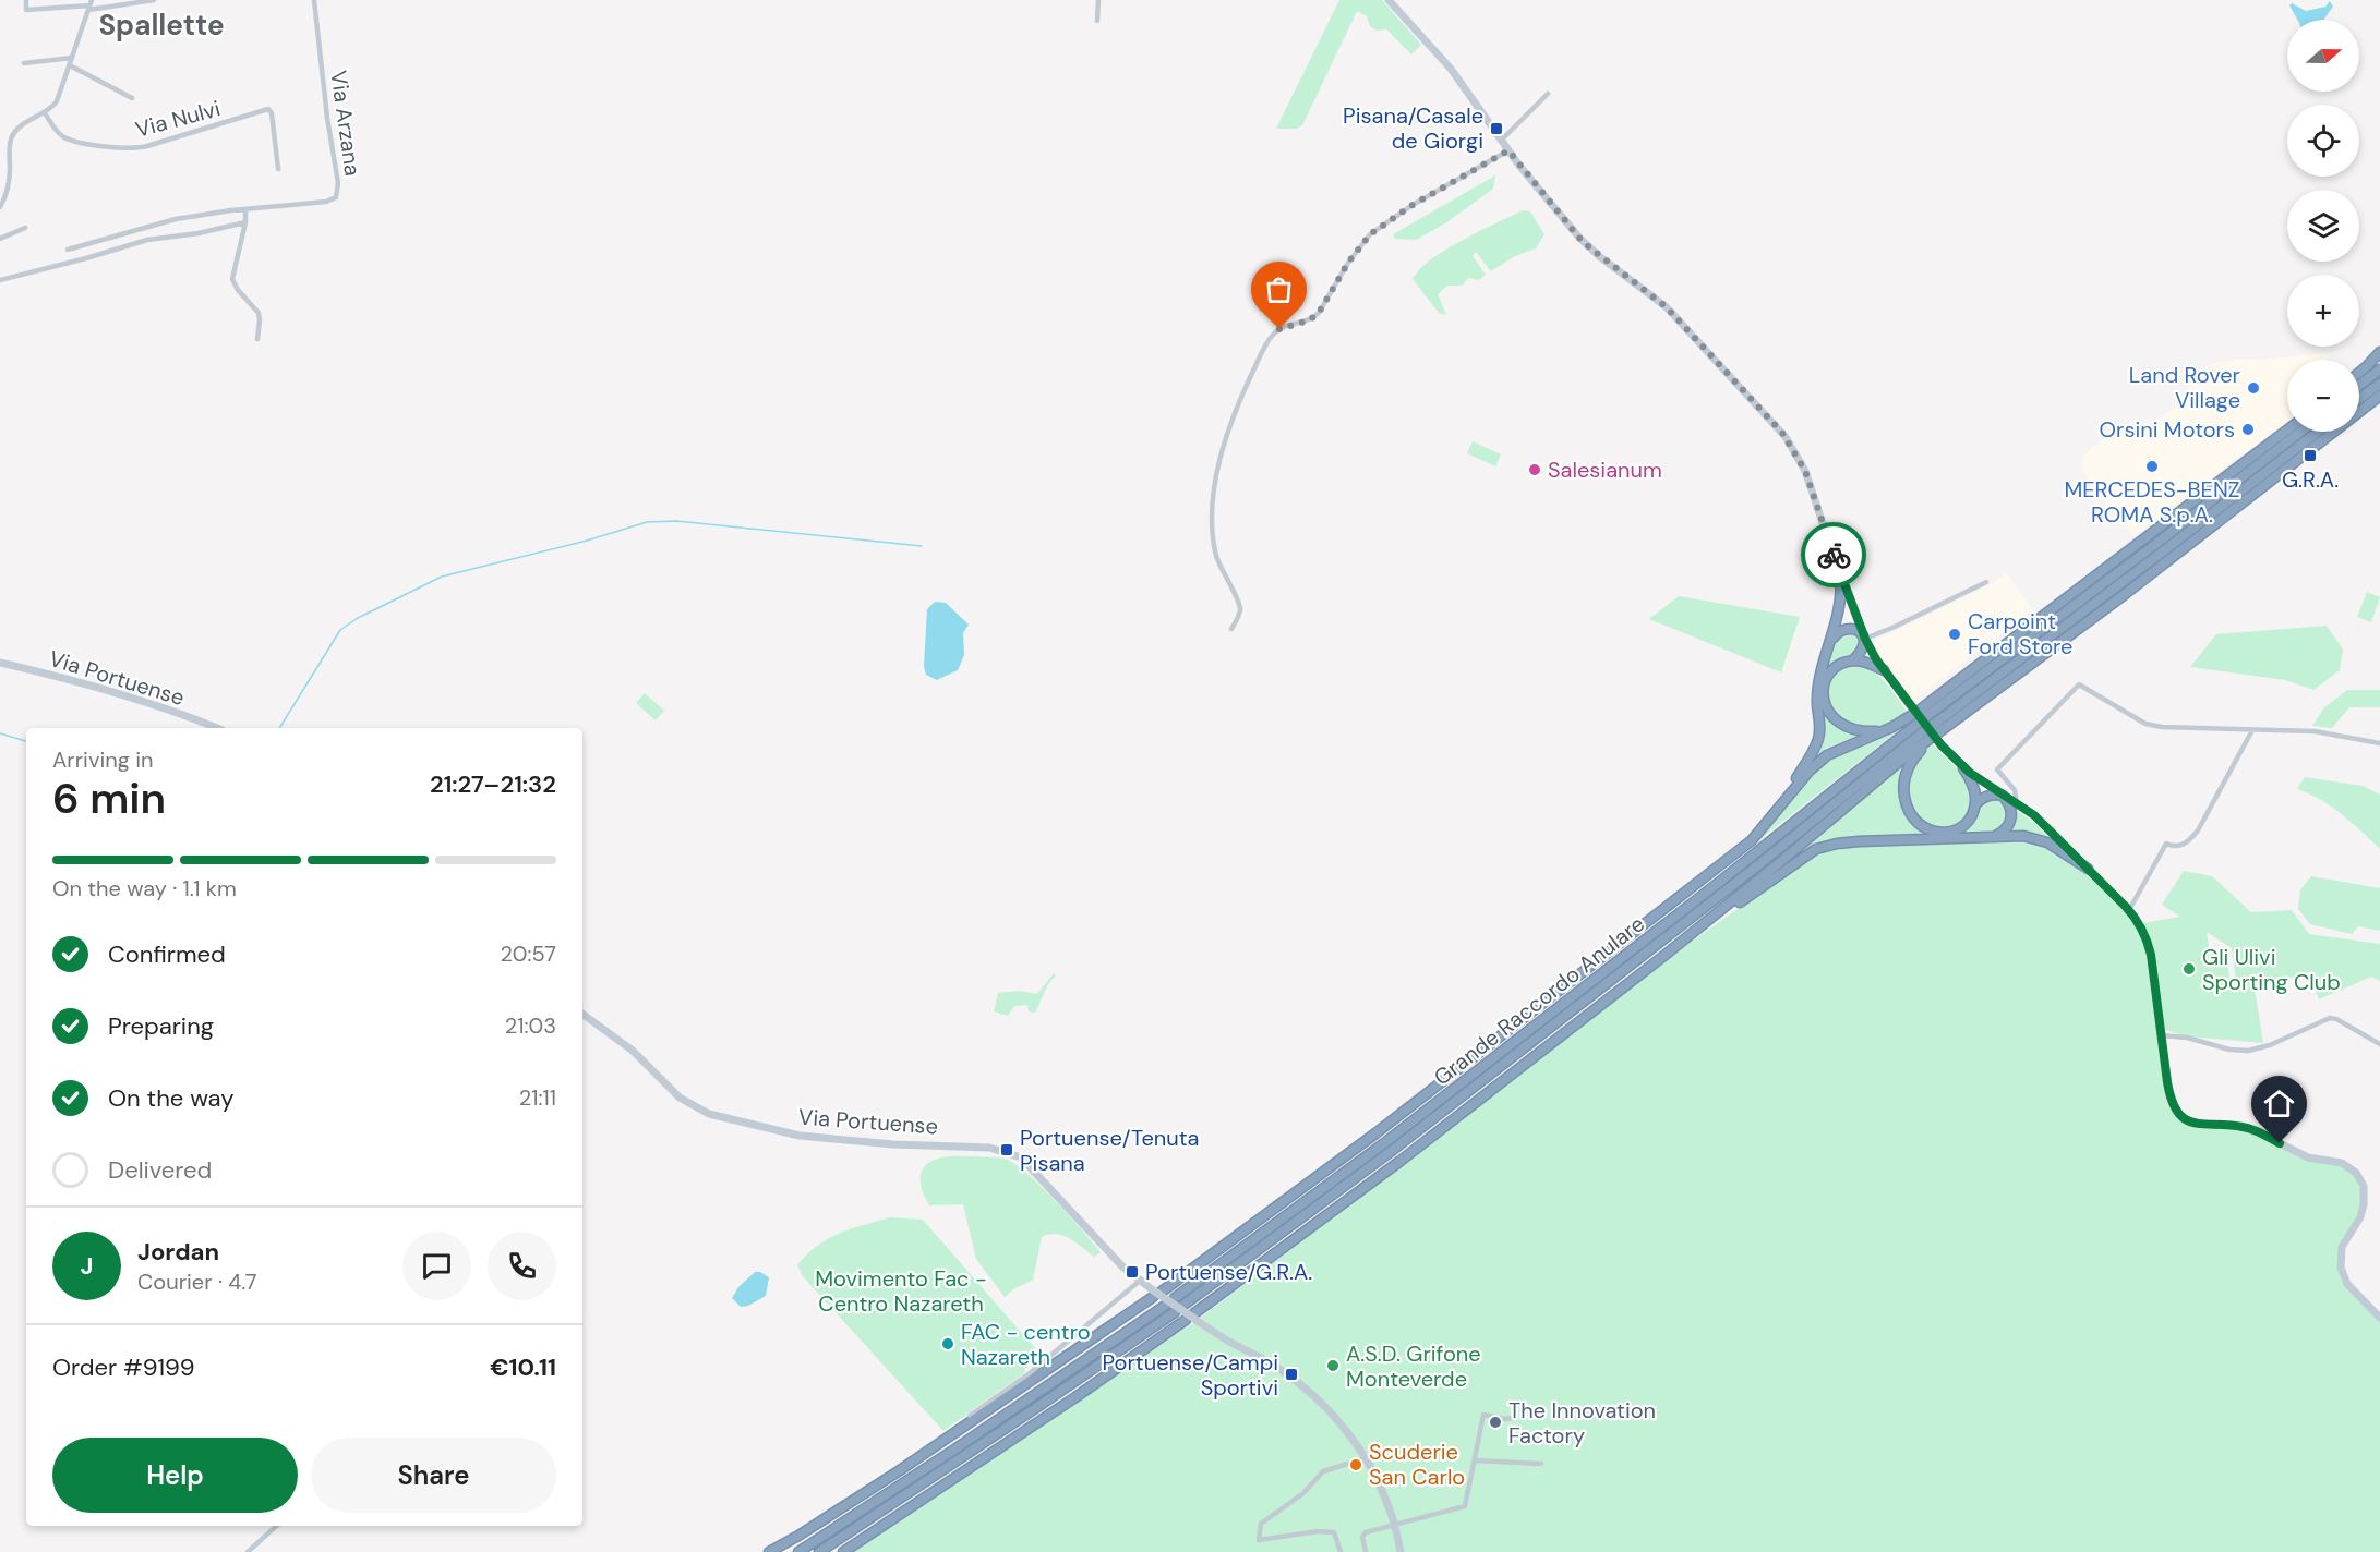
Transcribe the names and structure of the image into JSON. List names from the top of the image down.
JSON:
{
  "streets": {
    "highway": ["Grande Raccordo Anulare"],
    "main road": ["Via Portuense"],
    "street": ["Via Nulvi", "Via Arzana"]
  },
  "crossings": [
    ["Via Portuense", "Grande Raccordo Anulare"]
  ],
  "districts": ["Spallette"],
  "parks": ["Movimento Fac - Centro Nazareth"],
  "places": {
    "transit": [
      "Pisana/Casale de Giorgi",
      "G.R.A.",
      "Portuense/Tenuta Pisana",
      "Portuense/G.R.A.",
      "Portuense/Campi Sportivi"
    ],
    "other": [
      "Land Rover Village",
      "Orsini Motors",
      "MERCEDES-BENZ ROMA S.p.A.",
      "Salesianum",
      "Carpoint Ford Store",
      "Gli Ulivi Sporting Club",
      "FAC - centro Nazareth",
      "A.S.D. Grifone Monteverde",
      "The Innovation Factory",
      "Scuderie San Carlo"
    ]
  },
  "north": "right",
  "page": {
    "map_buttons": ["+", "−"],
    "heading": ["6 min", "Arriving in", "21:27–21:32"],
    "panel": [
      "Jordan",
      "Courier · 4.7",
      "Order #9199",
      "€10.11"
    ],
    "bar": "On the way · 1.1 km",
    "list": [
      ["Confirmed", "20:57"],
      ["Preparing", "21:03"],
      ["On the way", "21:11"],
      "Delivered"
    ],
    "round": "J",
    "buttons": ["Help", "Share"]
  }
}
